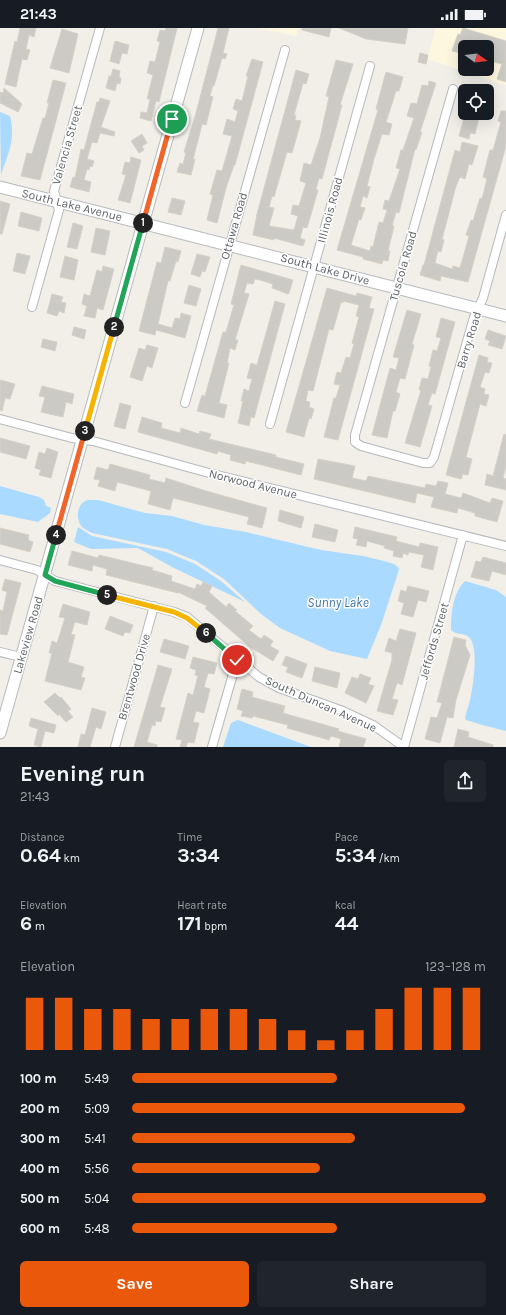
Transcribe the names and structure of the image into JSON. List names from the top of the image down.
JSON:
{
  "streets": {
    "street": [
      "Valencia Street",
      "South Lake Avenue",
      "Illinois Road",
      "Ottawa Road",
      "Tuscola Road",
      "South Lake Drive",
      "Barry Road",
      "Norwood Avenue",
      "Lakeview Road",
      "Jeffords Street",
      "Brentwood Drive",
      "South Duncan Avenue"
    ]
  },
  "crossings": [
    ["Valencia Street", "South Lake Avenue"],
    ["South Lake Avenue", "South Lake Drive"],
    ["South Lake Avenue", "Lakeview Road"],
    ["Illinois Road", "South Lake Drive"],
    ["Ottawa Road", "South Lake Drive"],
    ["Tuscola Road", "South Lake Drive"],
    ["Tuscola Road", "Barry Road"],
    ["South Lake Drive", "Barry Road"],
    ["South Lake Drive", "Lakeview Road"],
    ["Norwood Avenue", "Lakeview Road"],
    ["Norwood Avenue", "Jeffords Street"],
    ["Lakeview Road", "South Duncan Avenue"],
    ["Jeffords Street", "South Duncan Avenue"],
    ["Brentwood Drive", "South Duncan Avenue"]
  ],
  "water": ["Sunny Lake"],
  "north": "right",
  "page": {
    "status": "21:43",
    "pins": [
      "1",
      "2",
      "3",
      "4",
      "5",
      "6"
    ],
    "heading": ["Evening run", "21:43"],
    "stats": [
      ["Distance", "0.64 km"],
      ["Time", "3:34"],
      ["Pace", "5:34 /km"],
      ["Elevation", "6 m"],
      ["Heart rate", "171 bpm"],
      ["kcal", "44"]
    ],
    "chart": ["Elevation", "123–128 m"],
    "list": [
      {
        "name": "100 m",
        "note": "5:49"
      },
      {
        "name": "200 m",
        "note": "5:09"
      },
      {
        "name": "300 m",
        "note": "5:41"
      },
      {
        "name": "400 m",
        "note": "5:56"
      },
      {
        "name": "500 m",
        "note": "5:04"
      },
      {
        "name": "600 m",
        "note": "5:48"
      }
    ],
    "buttons": ["Save", "Share"]
  }
}
